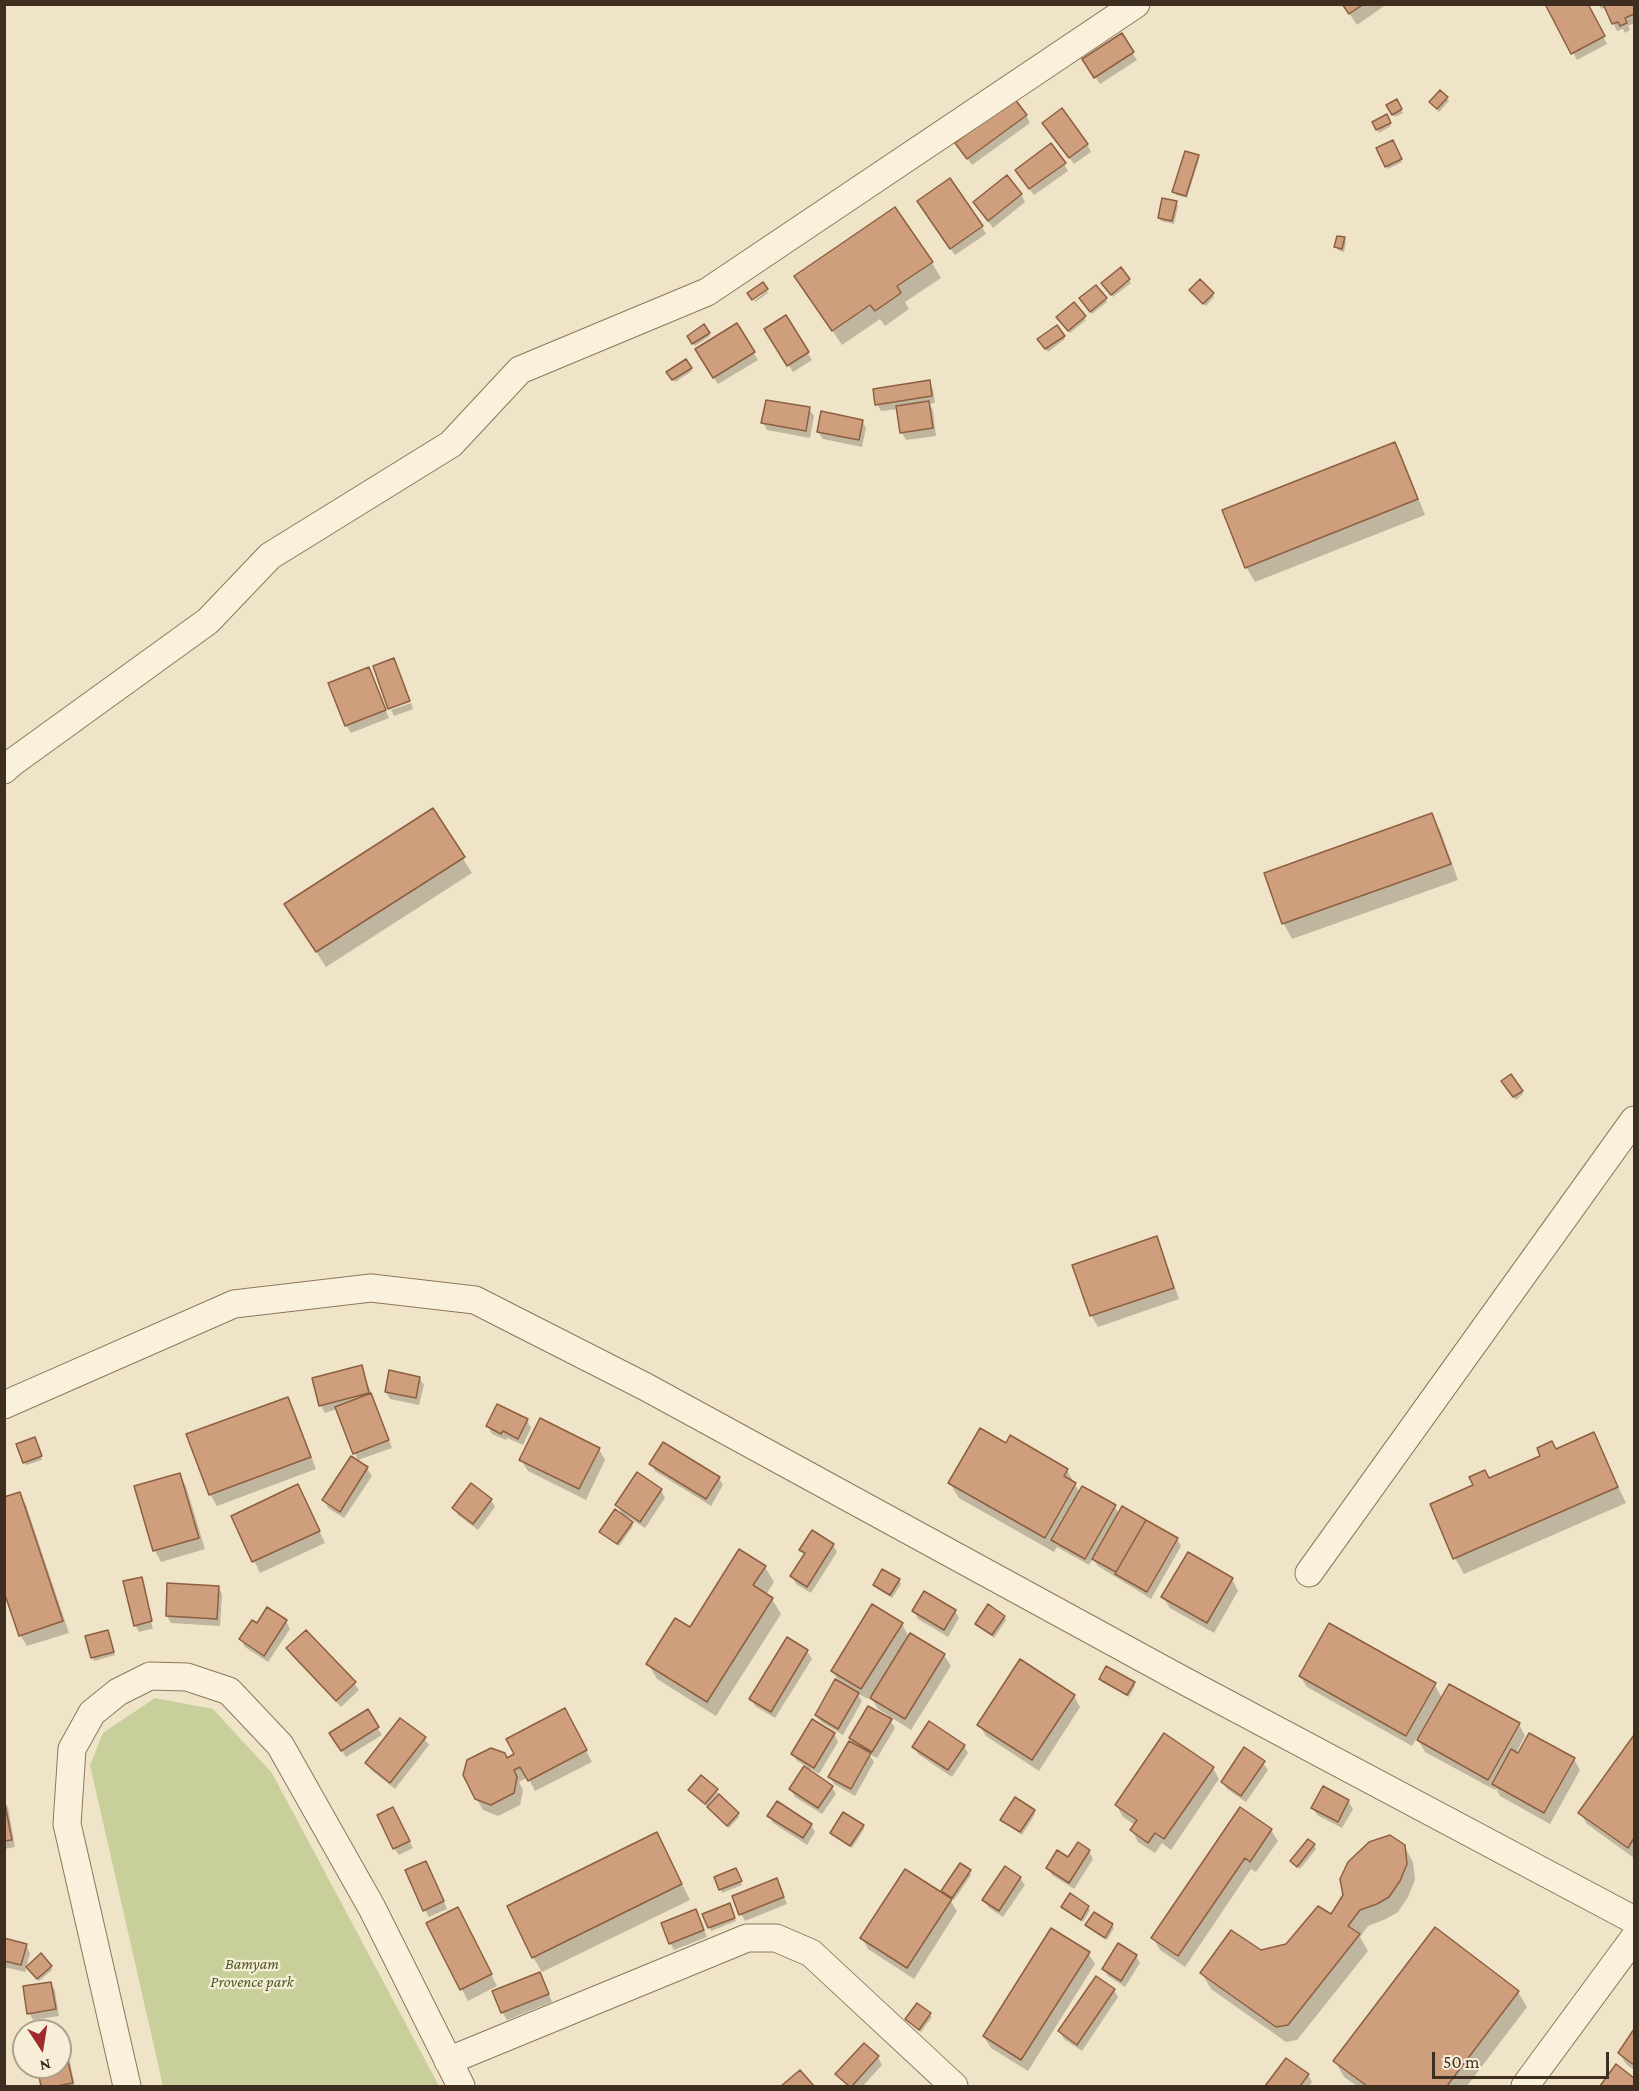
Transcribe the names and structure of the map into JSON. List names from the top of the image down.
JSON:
{
  "parks": ["Bamyam Provence park"],
  "scale_bar": "50 m",
  "north": "bottom"
}
